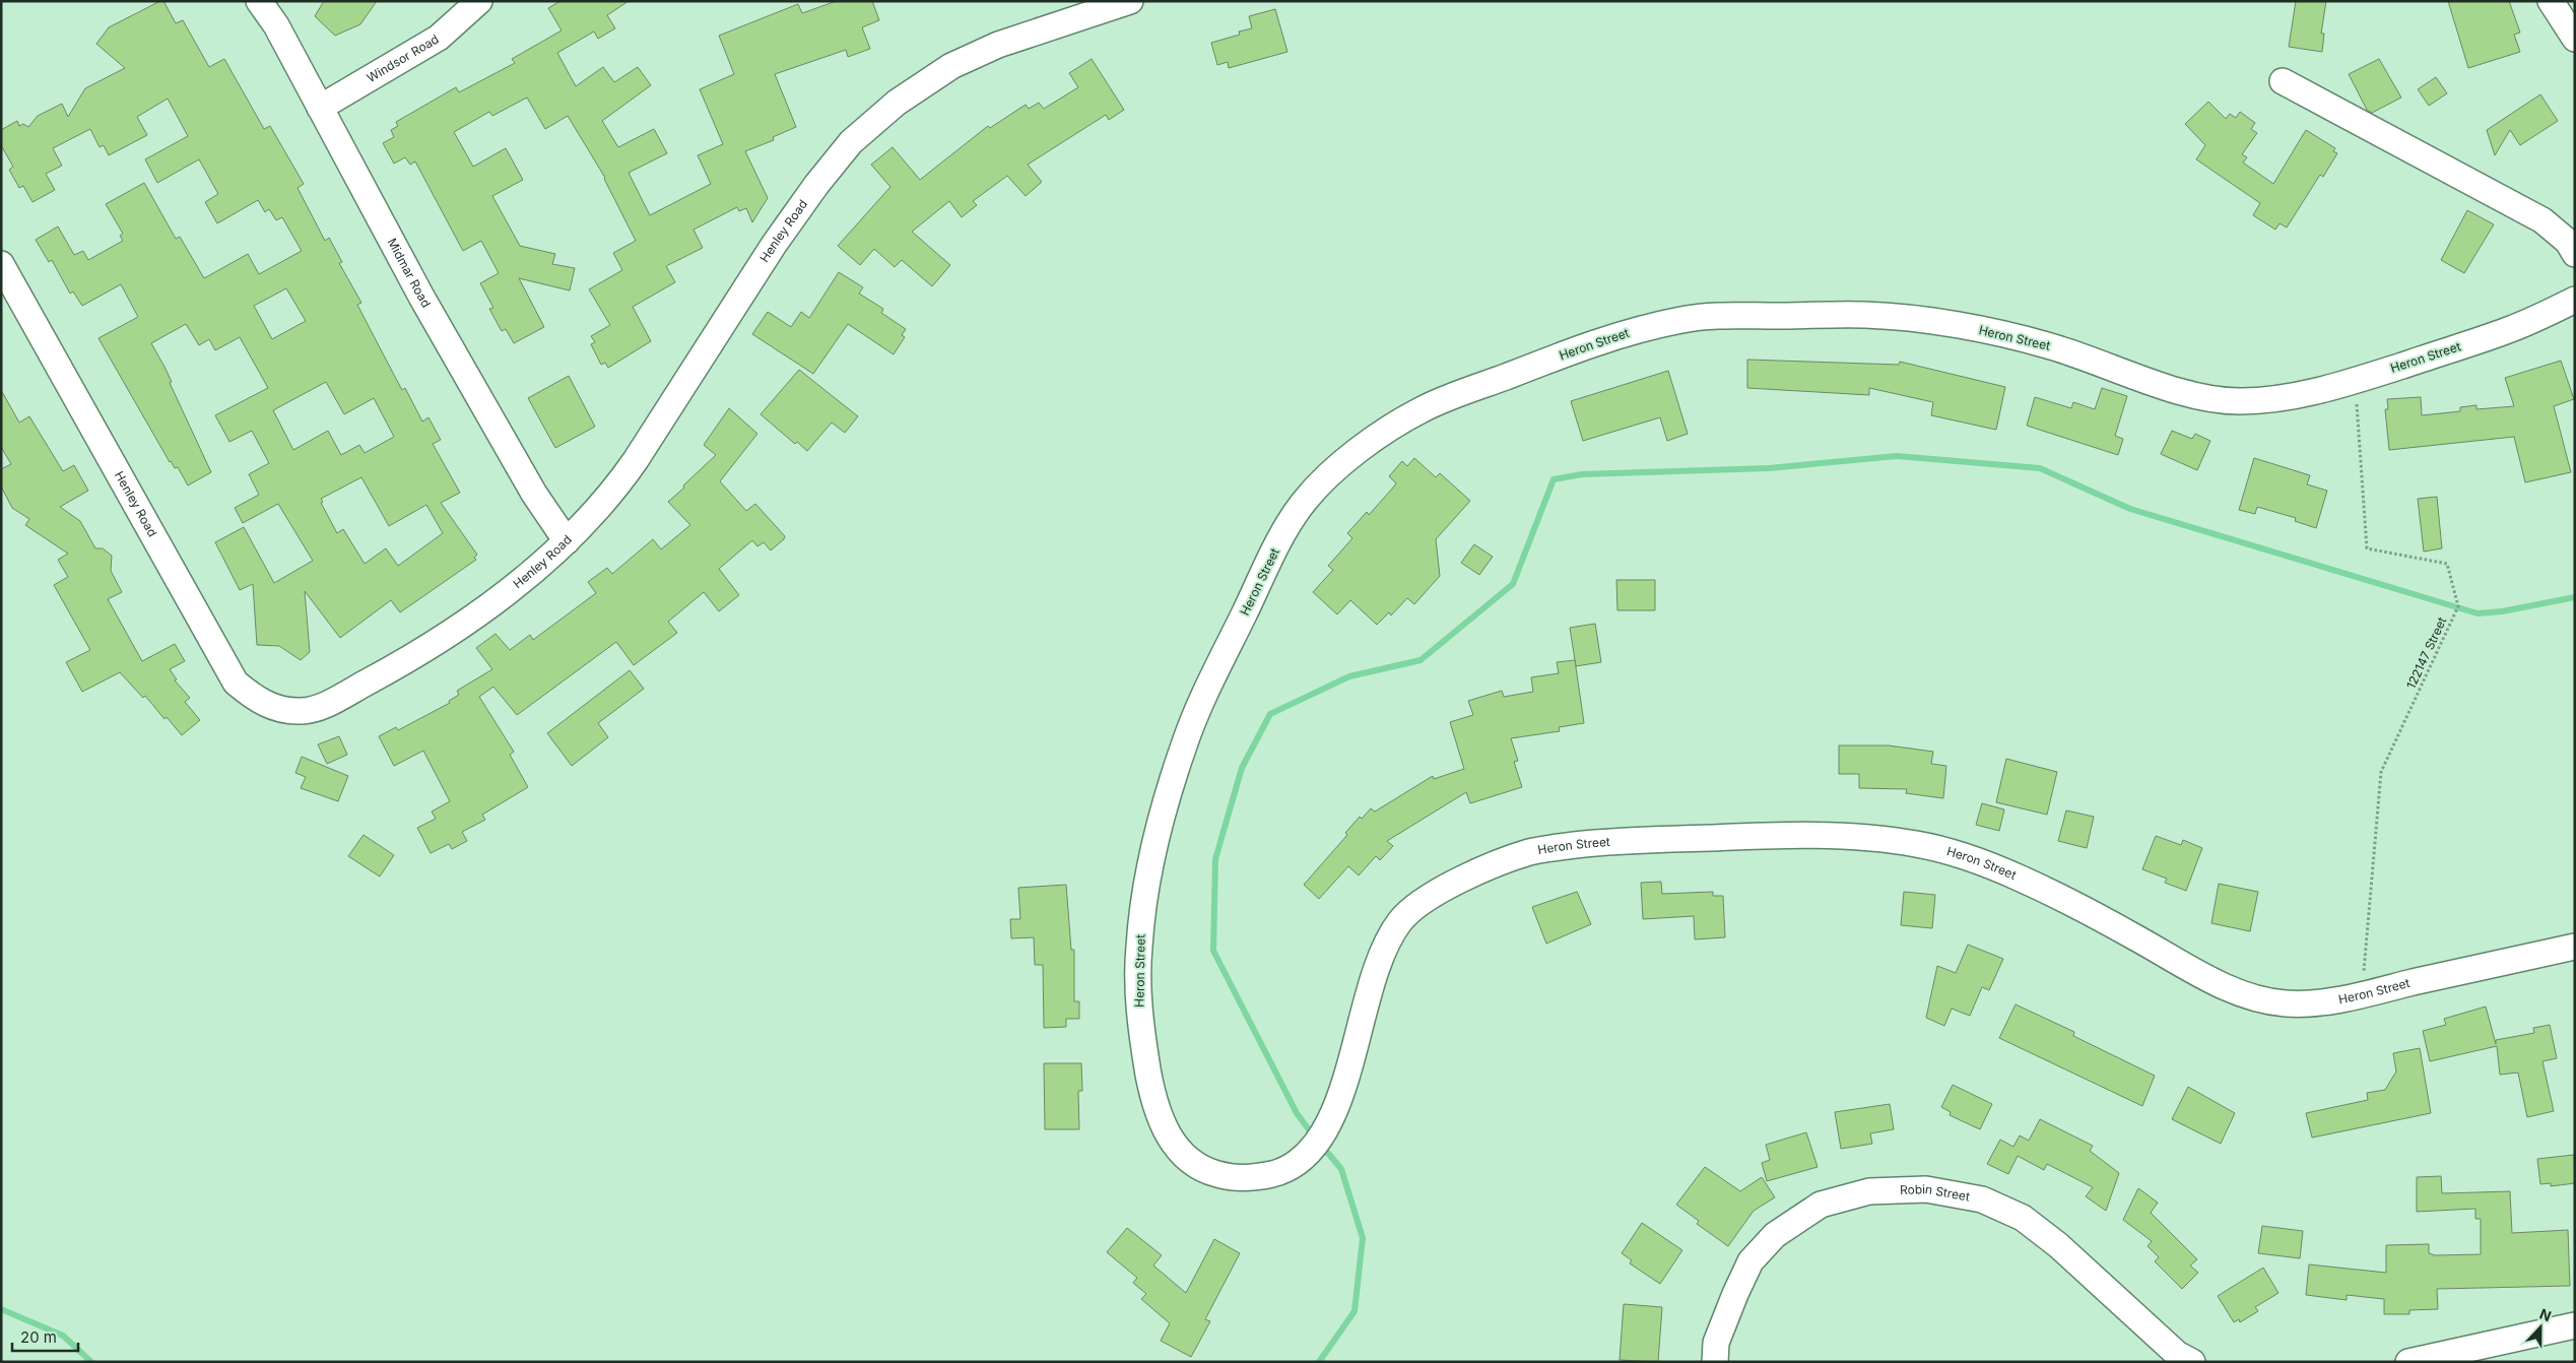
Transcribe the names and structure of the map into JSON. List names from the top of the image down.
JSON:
{
  "streets": {
    "street": [
      "Windsor Road",
      "Henley Road",
      "Midmar Road",
      "Heron Street",
      "Robin Street"
    ],
    "path": ["122147 Street"]
  },
  "crossings": [
    ["Windsor Road", "Midmar Road"],
    ["Henley Road", "Midmar Road"],
    ["Heron Street", "122147 Street"]
  ],
  "scale_bar": "20 m",
  "north": "top"
}
